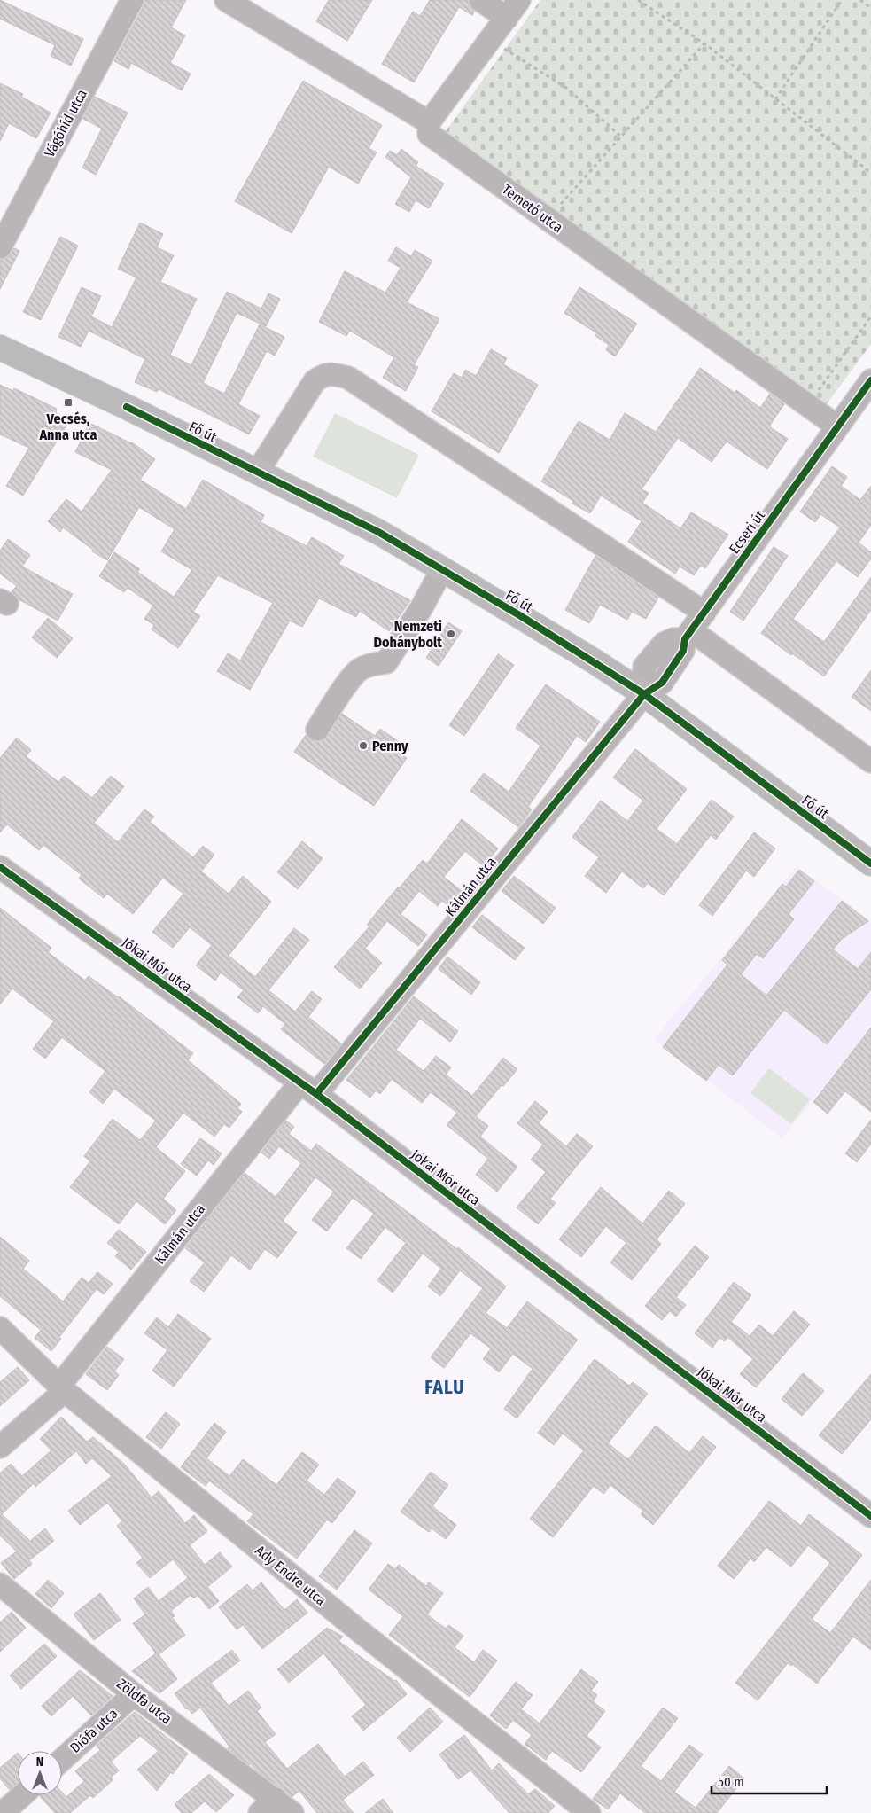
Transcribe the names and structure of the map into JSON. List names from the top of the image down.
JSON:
{
  "streets": {
    "main road": ["Fő út"],
    "street": [
      "Vágóhíd utca",
      "Temető utca",
      "Ecseri út",
      "Kálmán utca",
      "Jókai Mór utca",
      "Ady Endre utca",
      "Zöldfa utca",
      "Diófa utca"
    ]
  },
  "crossings": [
    ["Temető utca", "Ecseri út"],
    ["Fő út", "Kálmán utca"],
    ["Kálmán utca", "Jókai Mór utca"],
    ["Kálmán utca", "Ady Endre utca"],
    ["Zöldfa utca", "Diófa utca"]
  ],
  "districts": ["FALU"],
  "places": {
    "transit": ["Vecsés, Anna utca"],
    "other": ["Nemzeti Dohánybolt", "Penny"]
  },
  "scale_bar": "50 m",
  "north": "top"
}
